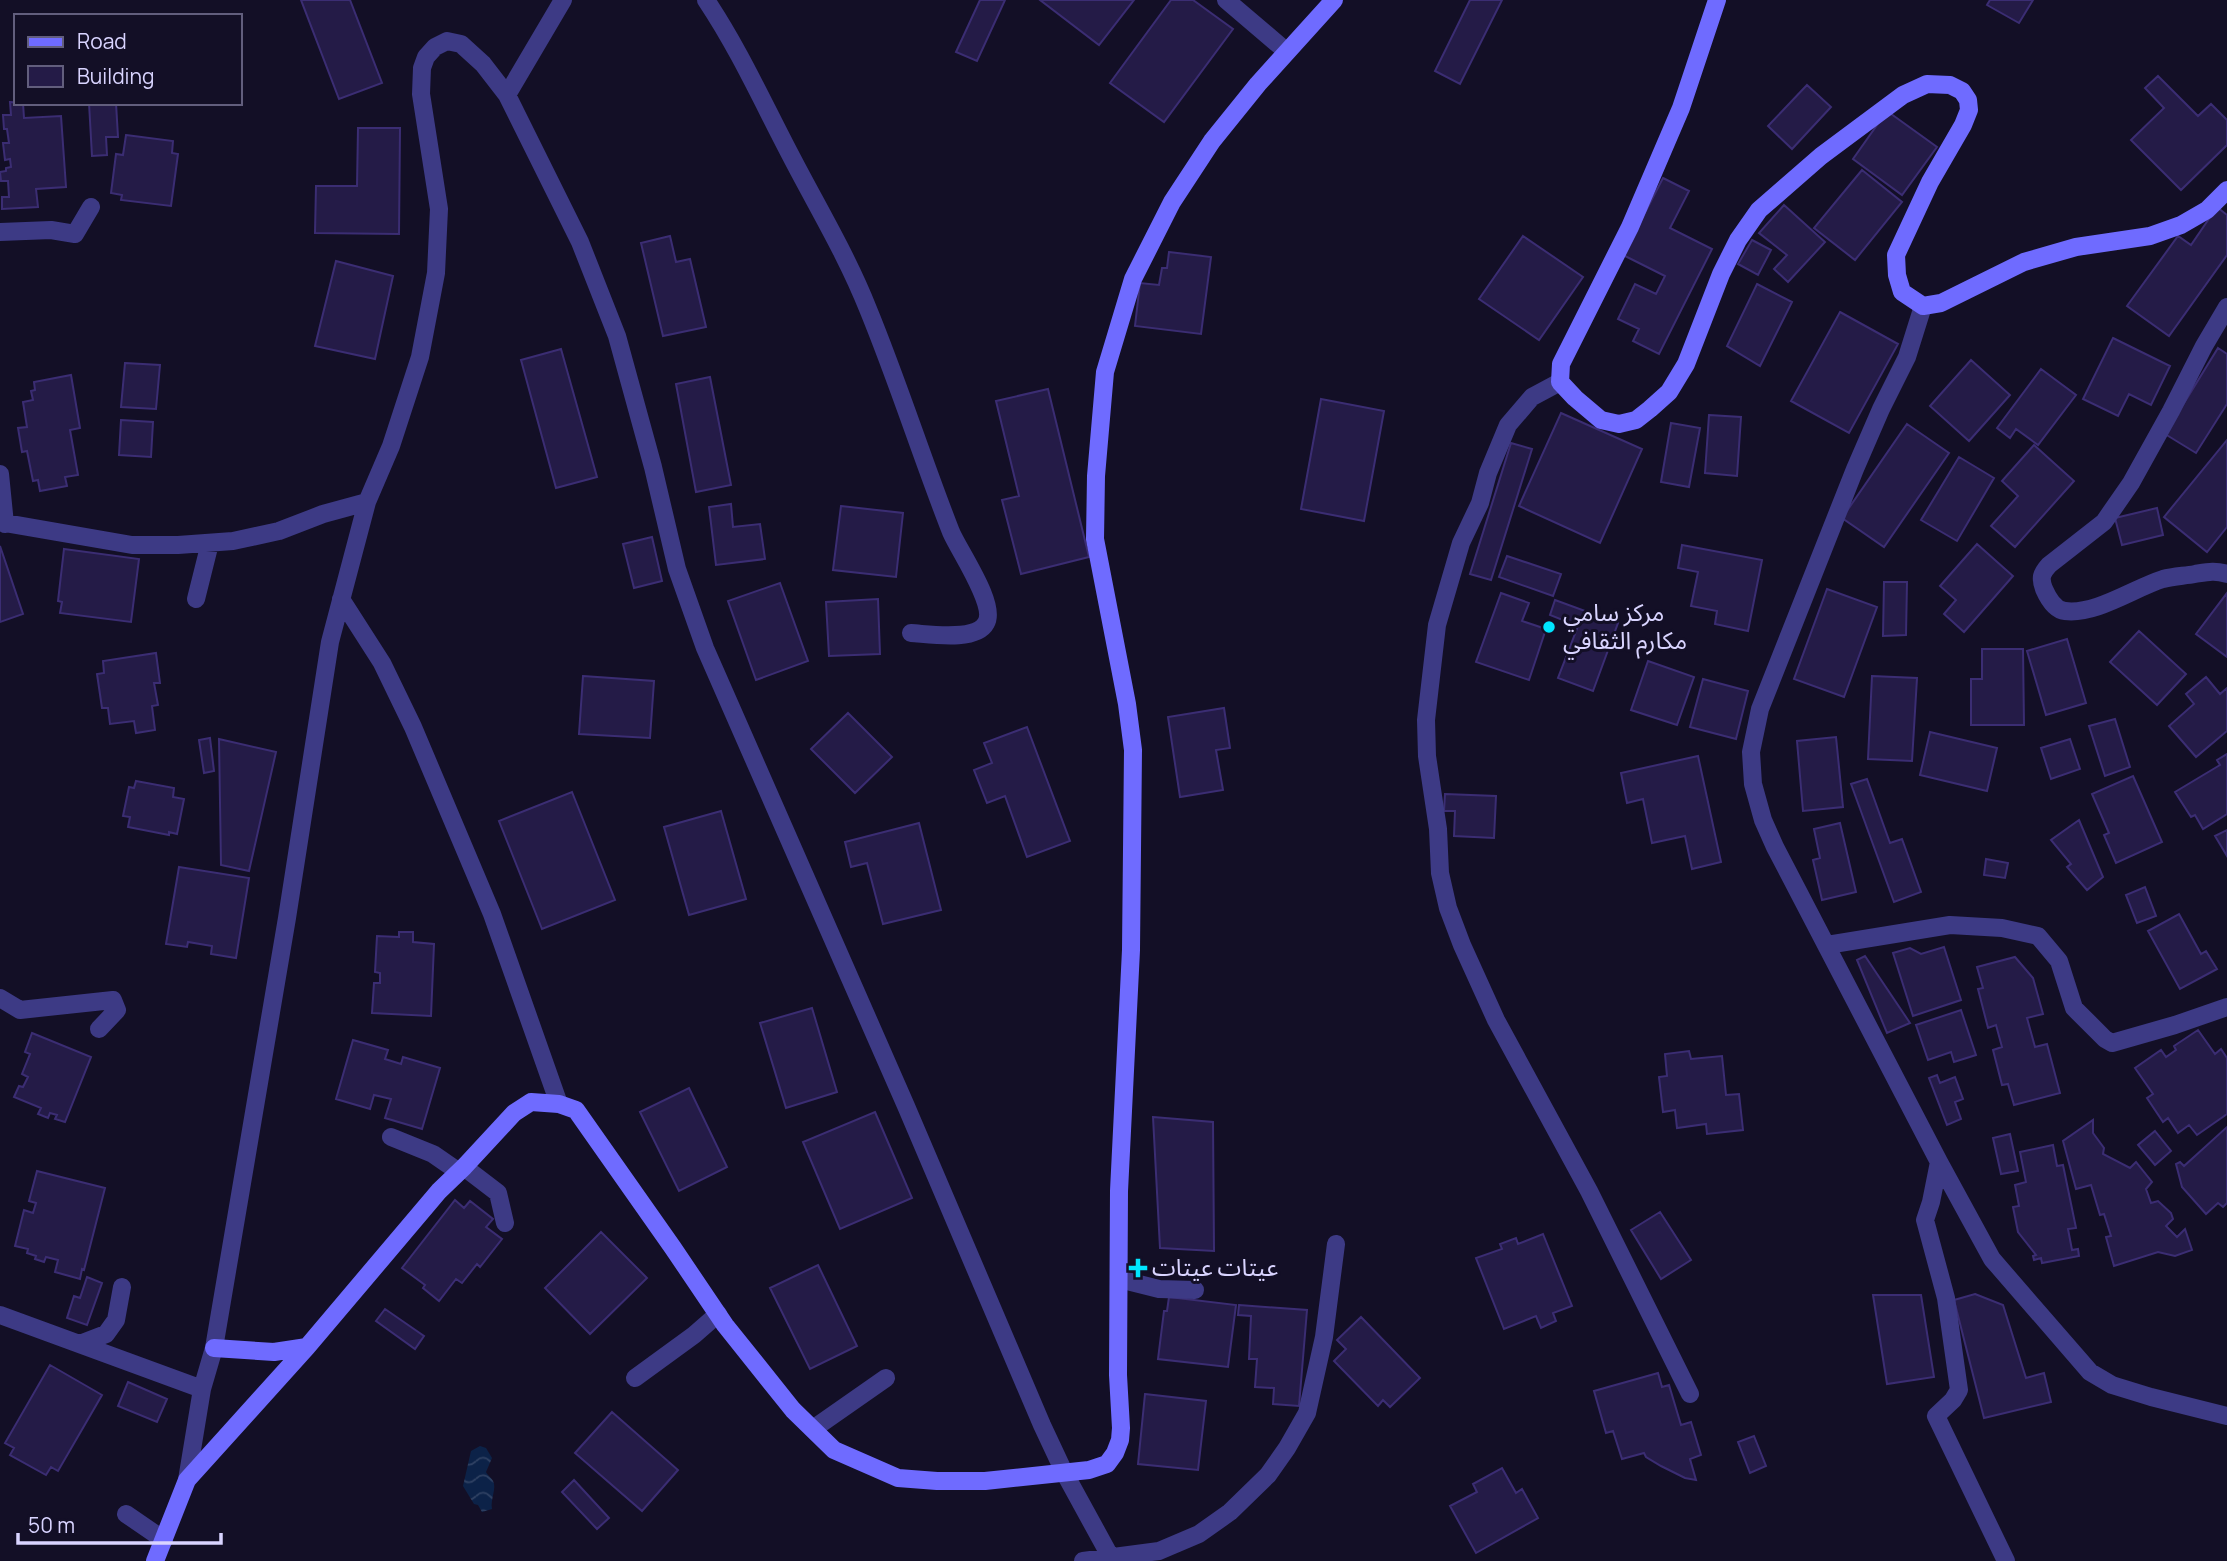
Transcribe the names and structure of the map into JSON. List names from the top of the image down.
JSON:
{
  "places": {
    "other": ["مركز سامي مكارم الثقافي"],
    "health": ["عيتات عيتات"]
  },
  "legend": ["Road", "Building"],
  "scale_bar": "50 m"
}
